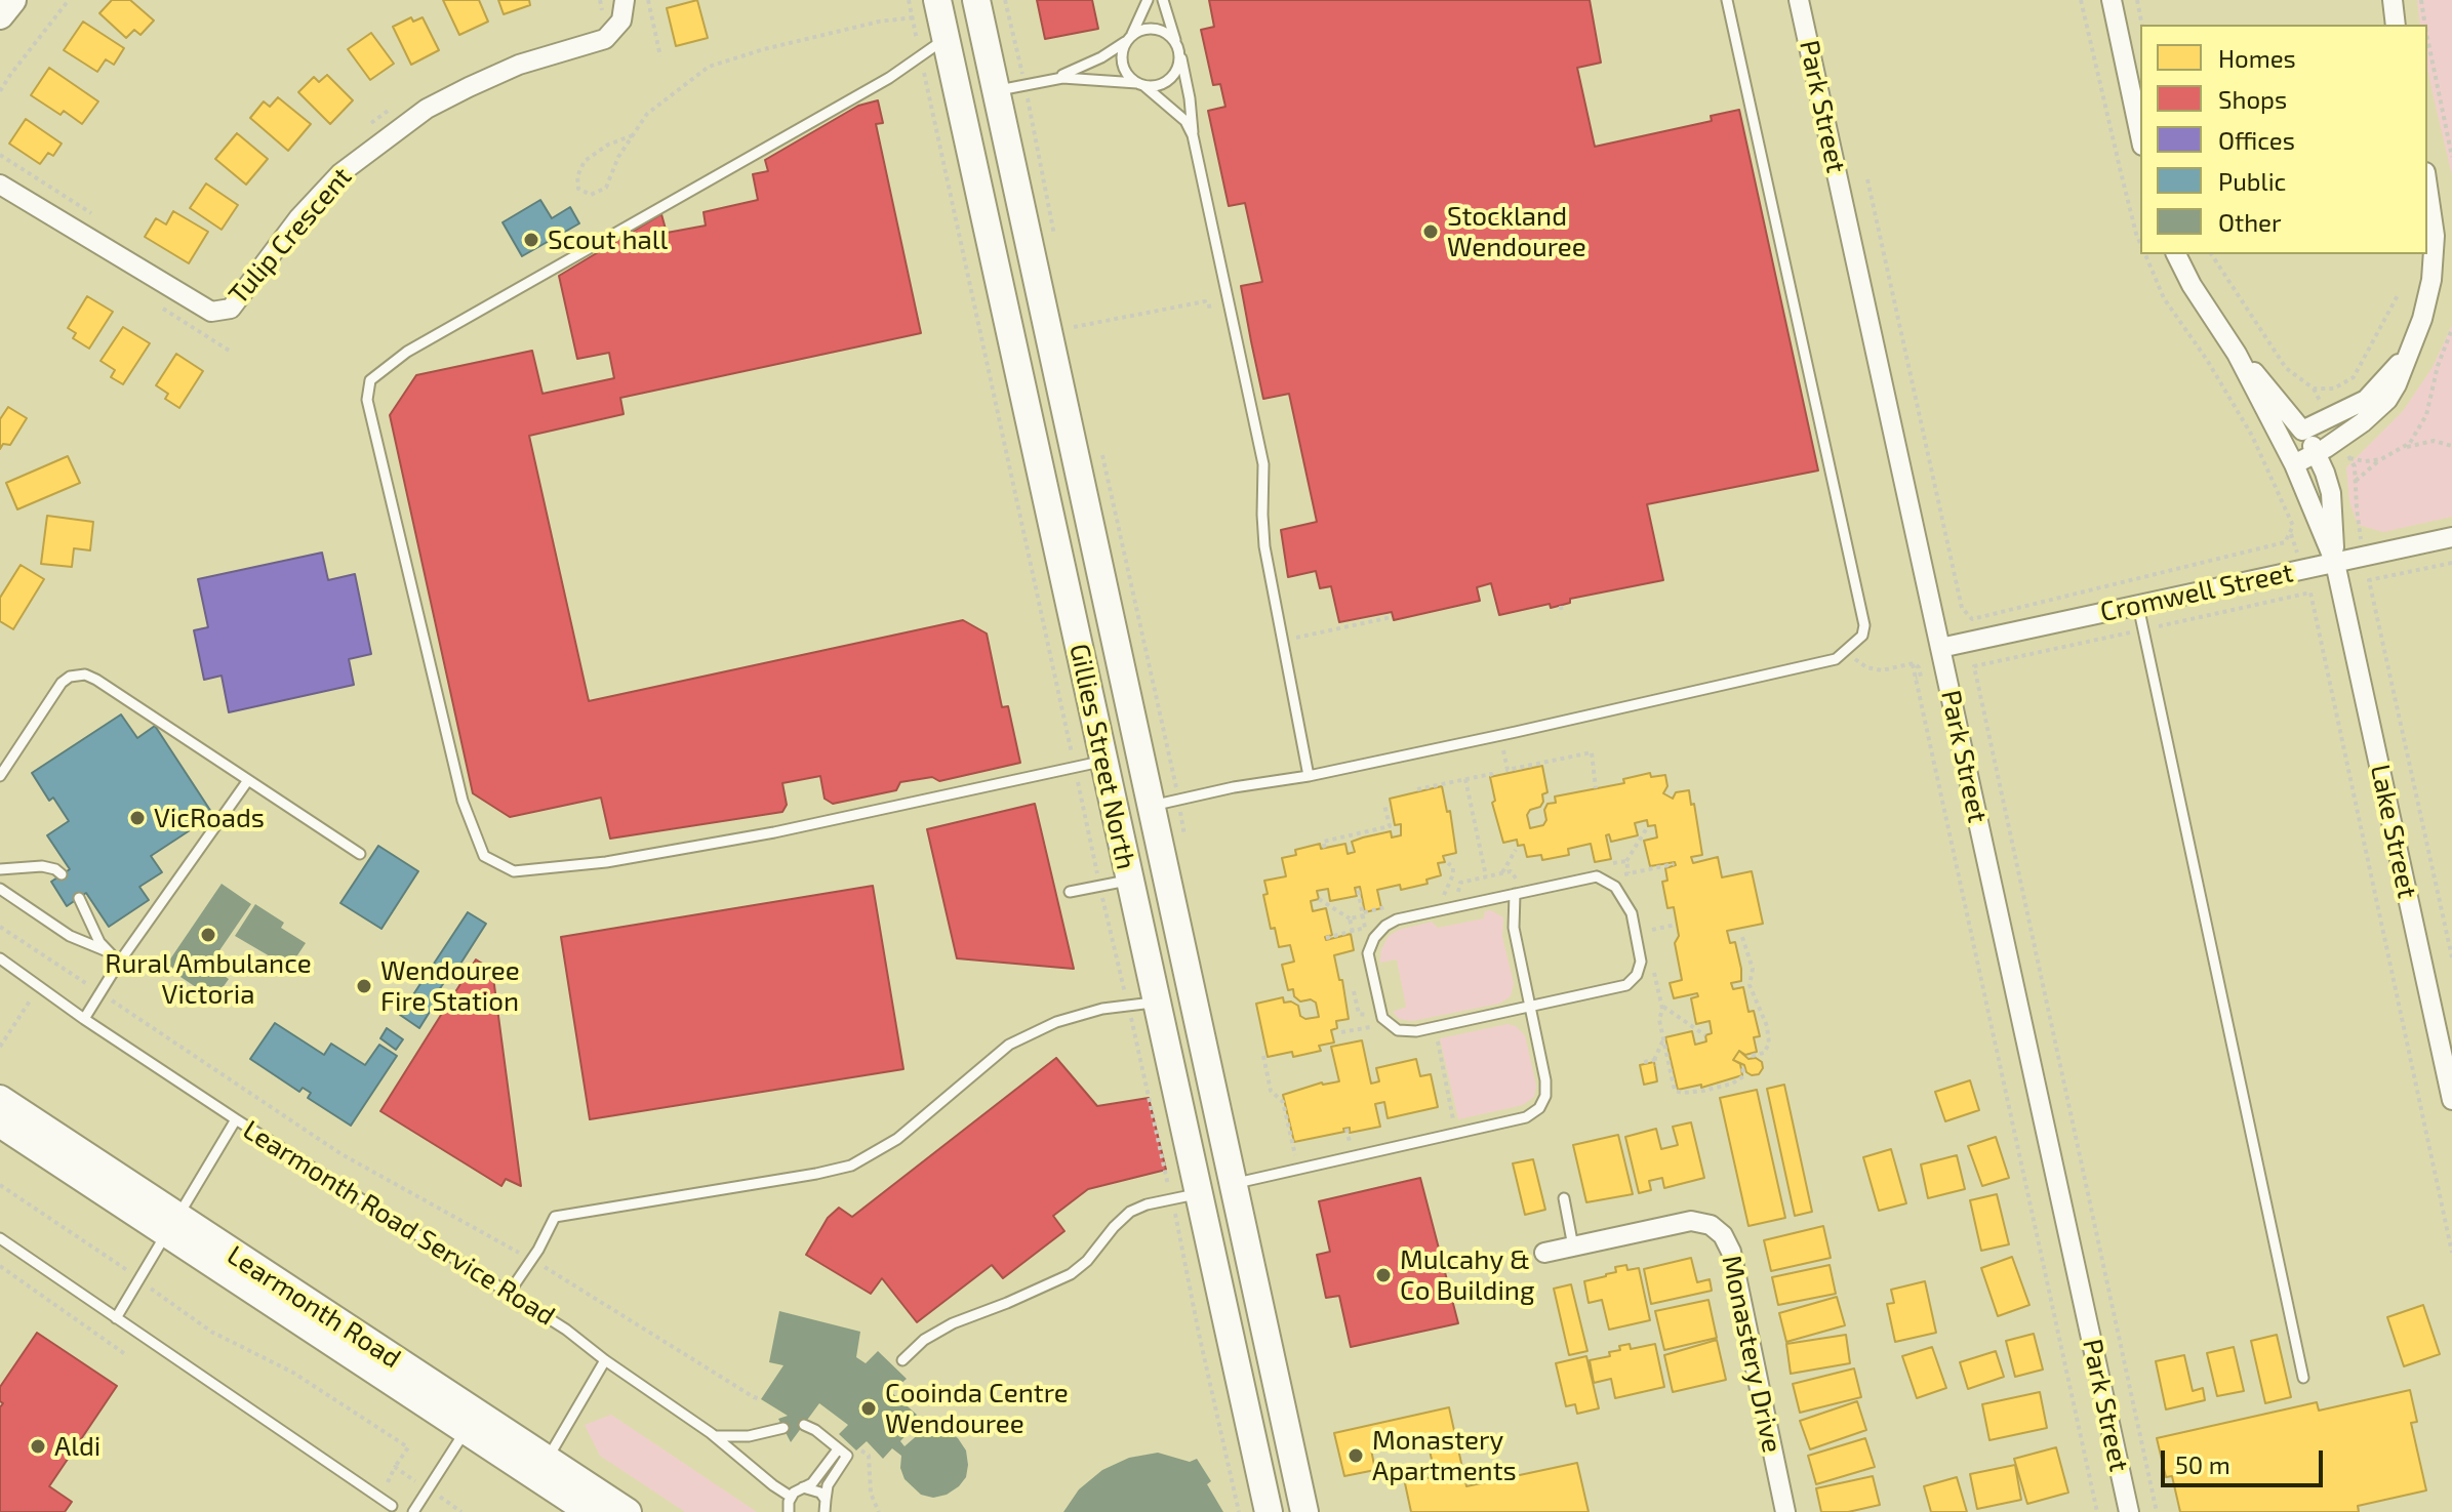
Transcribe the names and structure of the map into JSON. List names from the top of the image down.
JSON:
{
  "streets": {
    "main road": ["Gillies Street North", "Learmonth Road"],
    "street": [
      "Park Street",
      "Tulip Crescent",
      "Cromwell Street",
      "Lake Street",
      "Monastery Drive"
    ],
    "lane": ["Learmonth Road Service Road"]
  },
  "crossings": [
    ["Park Street", "Cromwell Street"],
    ["Cromwell Street", "Lake Street"]
  ],
  "places": [
    "Stockland Wendouree",
    "Scout hall",
    "VicRoads",
    "Rural Ambulance Victoria",
    "Wendouree Fire Station",
    "Mulcahy & Co Building",
    "Cooinda Centre Wendouree",
    "Aldi",
    "Monastery Apartments"
  ],
  "legend": [
    "Homes",
    "Shops",
    "Offices",
    "Public",
    "Other"
  ],
  "scale_bar": "50 m"
}
